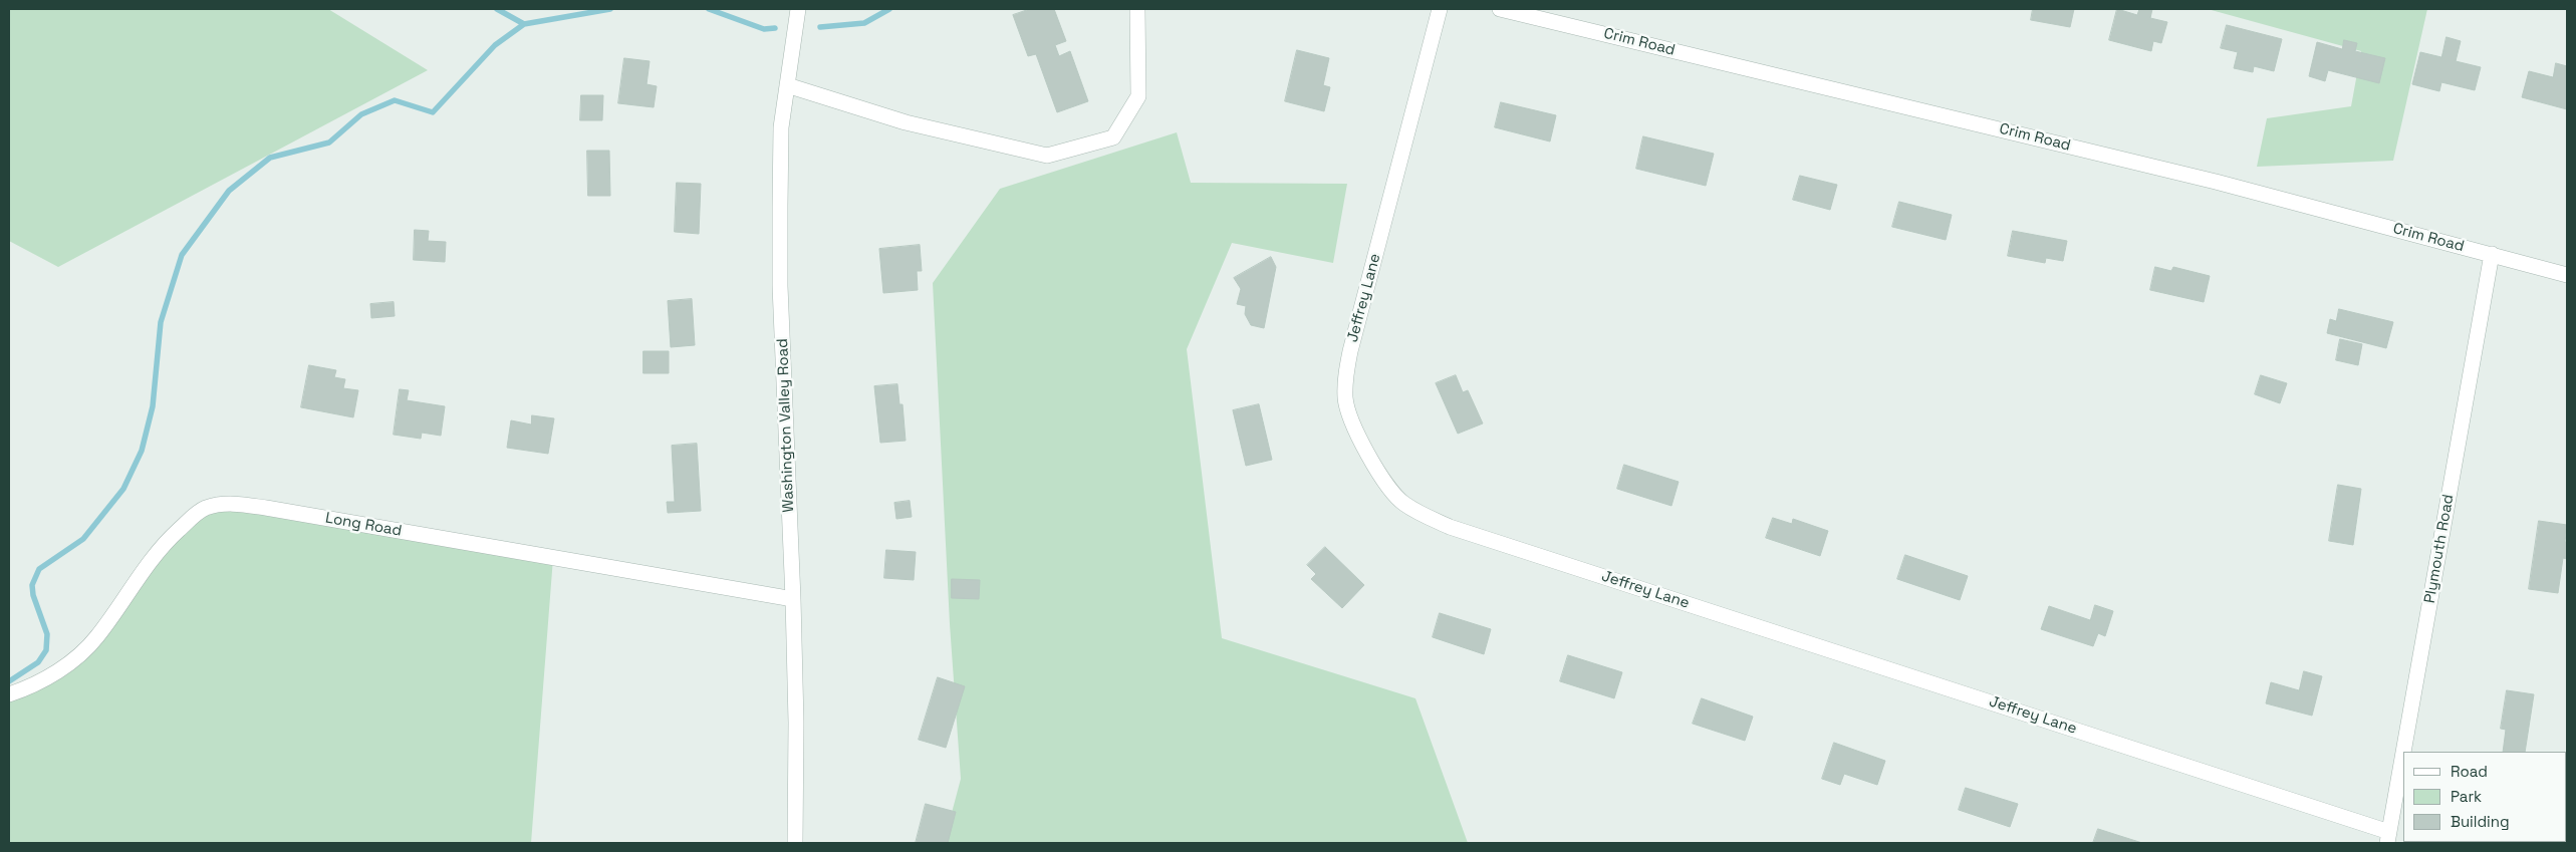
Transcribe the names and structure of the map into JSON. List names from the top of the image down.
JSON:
{
  "streets": {
    "street": [
      "Crim Road",
      "Jeffrey Lane",
      "Washington Valley Road",
      "Long Road",
      "Plymouth Road"
    ]
  },
  "crossings": [
    ["Crim Road", "Plymouth Road"],
    ["Jeffrey Lane", "Plymouth Road"],
    ["Washington Valley Road", "Long Road"]
  ],
  "legend": ["Road", "Park", "Building"]
}
